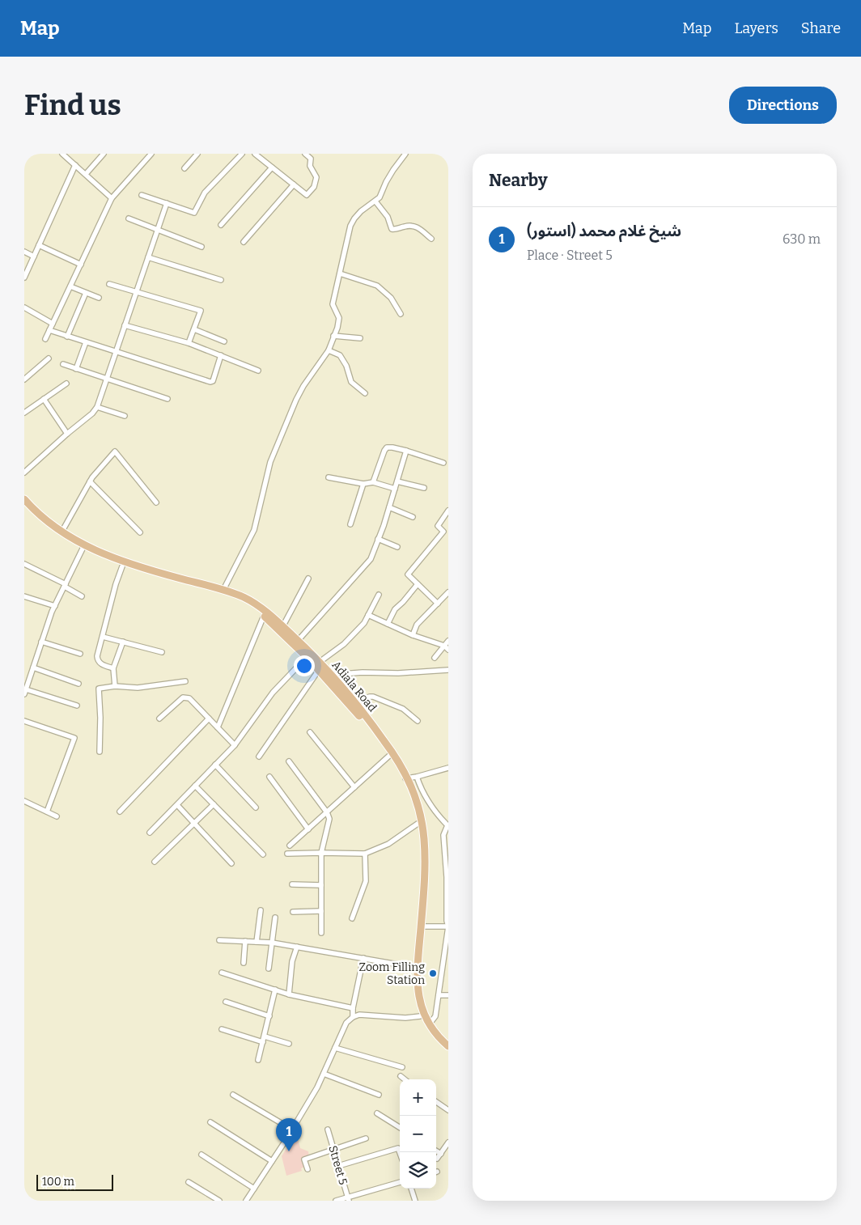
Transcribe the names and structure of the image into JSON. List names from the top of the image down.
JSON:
{
  "streets": {
    "main road": ["Adiala Road"],
    "street": ["Street 5"]
  },
  "places": ["Zoom Filling Station"],
  "scale_bar": "100 m",
  "page": {
    "header": "Map",
    "nav": ["Map", "Layers", "Share"],
    "buttons": "Directions",
    "title": "Find us",
    "heading": "Nearby",
    "list": [
      {
        "mark": "1",
        "name": "شیخ غلام محمد (استور)",
        "note": "Place · Street 5",
        "value": "630 m"
      }
    ],
    "map_buttons": ["+", "−"],
    "pins": "1",
    "scale": "100 m"
  }
}
